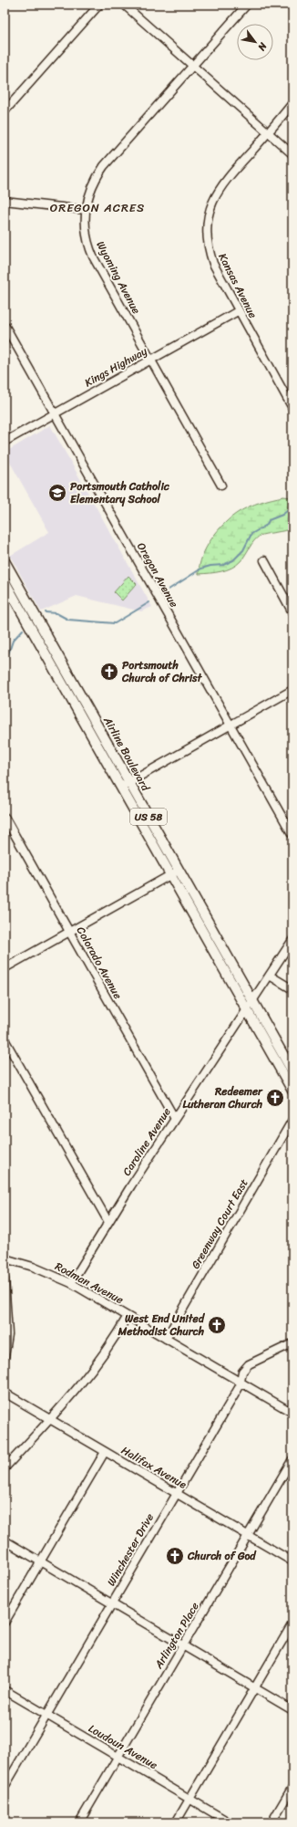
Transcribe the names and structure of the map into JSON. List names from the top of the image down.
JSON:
{
  "streets": {
    "main road": ["Airline Boulevard", "US 58"],
    "street": [
      "Wyoming Avenue",
      "Kansas Avenue",
      "Kings Highway",
      "Oregon Avenue",
      "Colorado Avenue",
      "Caroline Avenue",
      "Greenway Court East",
      "Rodman Avenue",
      "Halifax Avenue",
      "Winchester Drive",
      "Arlington Place",
      "Loudoun Avenue"
    ]
  },
  "crossings": [
    ["Wyoming Avenue", "Kings Highway"],
    ["Kansas Avenue", "Kings Highway"],
    ["Kings Highway", "Oregon Avenue"],
    ["Airline Boulevard", "Caroline Avenue"],
    ["Colorado Avenue", "Caroline Avenue"],
    ["Caroline Avenue", "Rodman Avenue"],
    ["Greenway Court East", "Rodman Avenue"],
    ["Rodman Avenue", "Winchester Drive"],
    ["Halifax Avenue", "Winchester Drive"],
    ["Halifax Avenue", "Arlington Place"],
    ["Winchester Drive", "Loudoun Avenue"],
    ["Arlington Place", "Loudoun Avenue"]
  ],
  "districts": ["OREGON ACRES"],
  "places": {
    "school or university": ["Portsmouth Catholic Elementary School"],
    "church": [
      "Portsmouth Church of Christ",
      "Redeemer Lutheran Church",
      "West End United Methodist Church",
      "Church of God"
    ]
  },
  "north": "bottom right"
}
